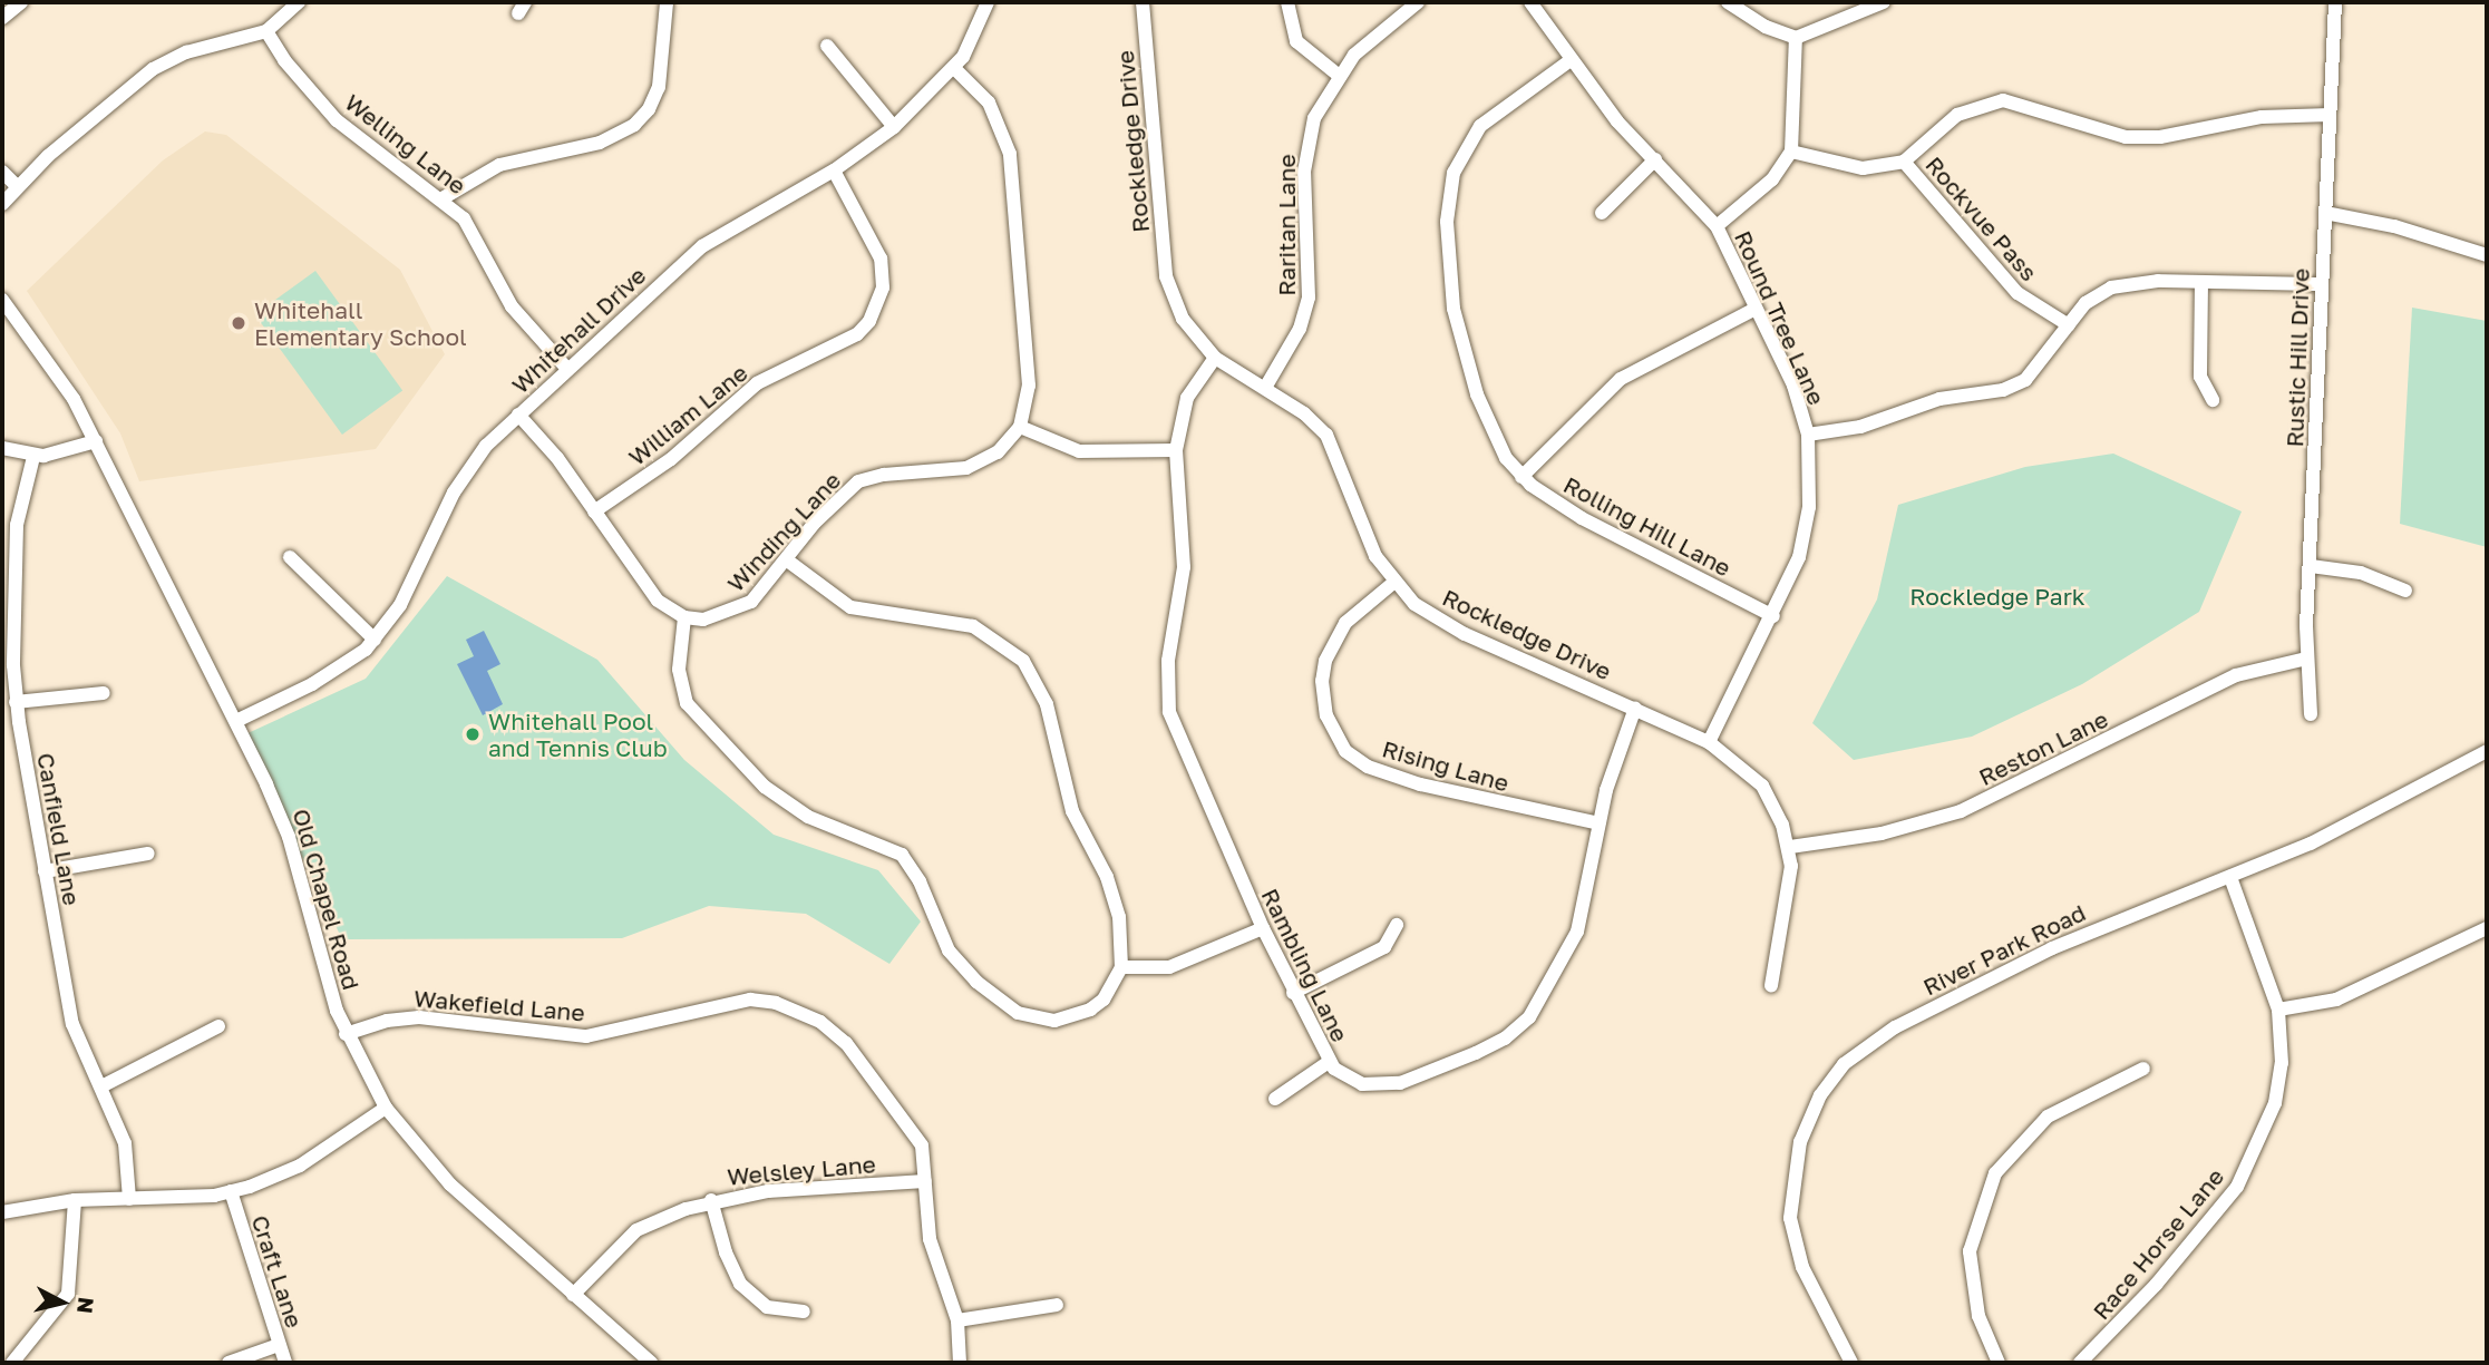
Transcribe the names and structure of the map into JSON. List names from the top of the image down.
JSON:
{
  "streets": {
    "street": [
      "Rockledge Drive",
      "Welling Lane",
      "Rockvue Pass",
      "Raritan Lane",
      "Round Tree Lane",
      "Whitehall Drive",
      "Rustic Hill Drive",
      "William Lane",
      "Rolling Hill Lane",
      "Winding Lane",
      "Reston Lane",
      "Rising Lane",
      "Canfield Lane",
      "Old Chapel Road",
      "River Park Road",
      "Rambling Lane",
      "Wakefield Lane",
      "Welsley Lane",
      "Race Horse Lane",
      "Craft Lane"
    ]
  },
  "crossings": [
    ["Rockledge Drive", "Raritan Lane"],
    ["Rockledge Drive", "Round Tree Lane"],
    ["Rockledge Drive", "Reston Lane"],
    ["Rockledge Drive", "Rising Lane"],
    ["Rockledge Drive", "Rambling Lane"],
    ["Welling Lane", "Whitehall Drive"],
    ["Round Tree Lane", "Rolling Hill Lane"],
    ["Whitehall Drive", "William Lane"],
    ["Whitehall Drive", "Old Chapel Road"],
    ["Rustic Hill Drive", "Reston Lane"],
    ["Rising Lane", "Rambling Lane"],
    ["Old Chapel Road", "Wakefield Lane"],
    ["Old Chapel Road", "Welsley Lane"],
    ["River Park Road", "Race Horse Lane"],
    ["Wakefield Lane", "Welsley Lane"]
  ],
  "parks": ["Rockledge Park"],
  "places": ["Whitehall Elementary School", "Whitehall Pool and Tennis Club"],
  "north": "right"
}
